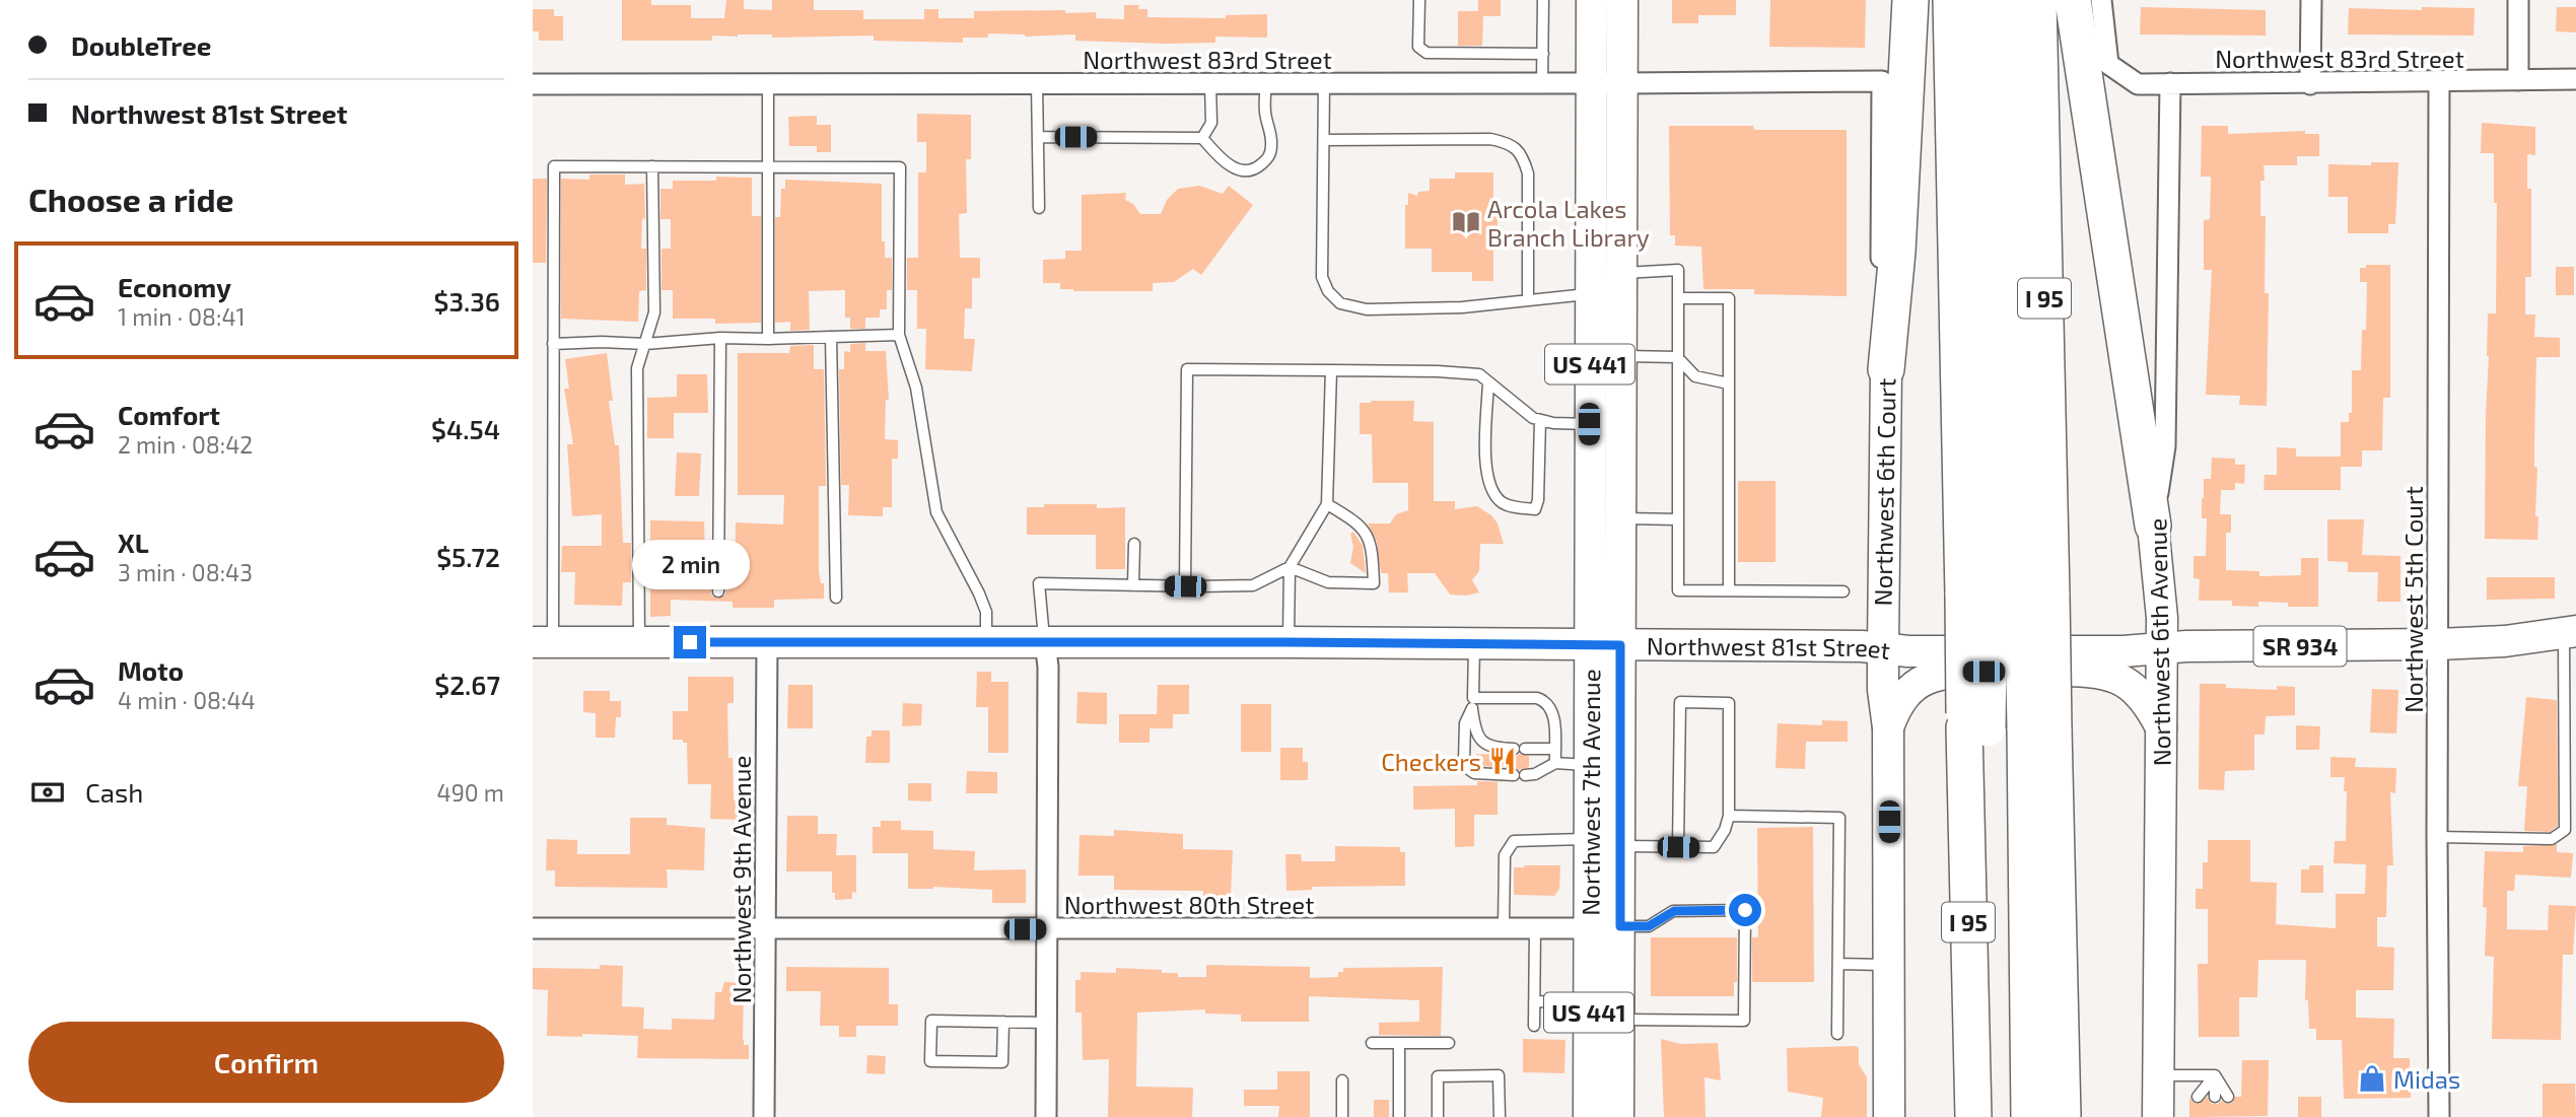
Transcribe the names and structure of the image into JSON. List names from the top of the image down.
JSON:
{
  "streets": {
    "highway": ["I 95"],
    "main road": [
      "US 441",
      "Northwest 6th Court",
      "Northwest 6th Avenue",
      "SR 934",
      "Northwest 81st Street",
      "Northwest 7th Avenue"
    ],
    "street": [
      "Northwest 83rd Street",
      "Northwest 5th Court",
      "Northwest 9th Avenue",
      "Northwest 80th Street"
    ]
  },
  "crossings": [
    ["Northwest 83rd Street", "Northwest 6th Court"],
    ["Northwest 83rd Street", "Northwest 5th Court"],
    ["Northwest 83rd Street", "Northwest 6th Avenue"],
    ["Northwest 83rd Street", "Northwest 7th Avenue"],
    ["Northwest 6th Court", "Northwest 81st Street"],
    ["Northwest 5th Court", "Northwest 81st Street"],
    ["Northwest 6th Avenue", "Northwest 81st Street"],
    ["Northwest 81st Street", "Northwest 7th Avenue"],
    ["Northwest 81st Street", "Northwest 9th Avenue"],
    ["Northwest 7th Avenue", "Northwest 80th Street"],
    ["Northwest 9th Avenue", "Northwest 80th Street"]
  ],
  "places": {
    "library": ["Arcola Lakes Branch Library"],
    "restaurant": ["Checkers"],
    "shop": ["Midas"]
  },
  "page": {
    "banner": ["DoubleTree", "Northwest 81st Street"],
    "heading": "Choose a ride",
    "list": [
      {
        "name": "Economy",
        "note": "1 min · 08:41",
        "value": "$3.36"
      },
      {
        "name": "Comfort",
        "note": "2 min · 08:42",
        "value": "$4.54"
      },
      {
        "name": "XL",
        "note": "3 min · 08:43",
        "value": "$5.72"
      },
      {
        "name": "Moto",
        "note": "4 min · 08:44",
        "value": "$2.67"
      }
    ],
    "bubble": "2 min",
    "pay": ["Cash", "490 m"],
    "buttons": "Confirm"
  }
}
